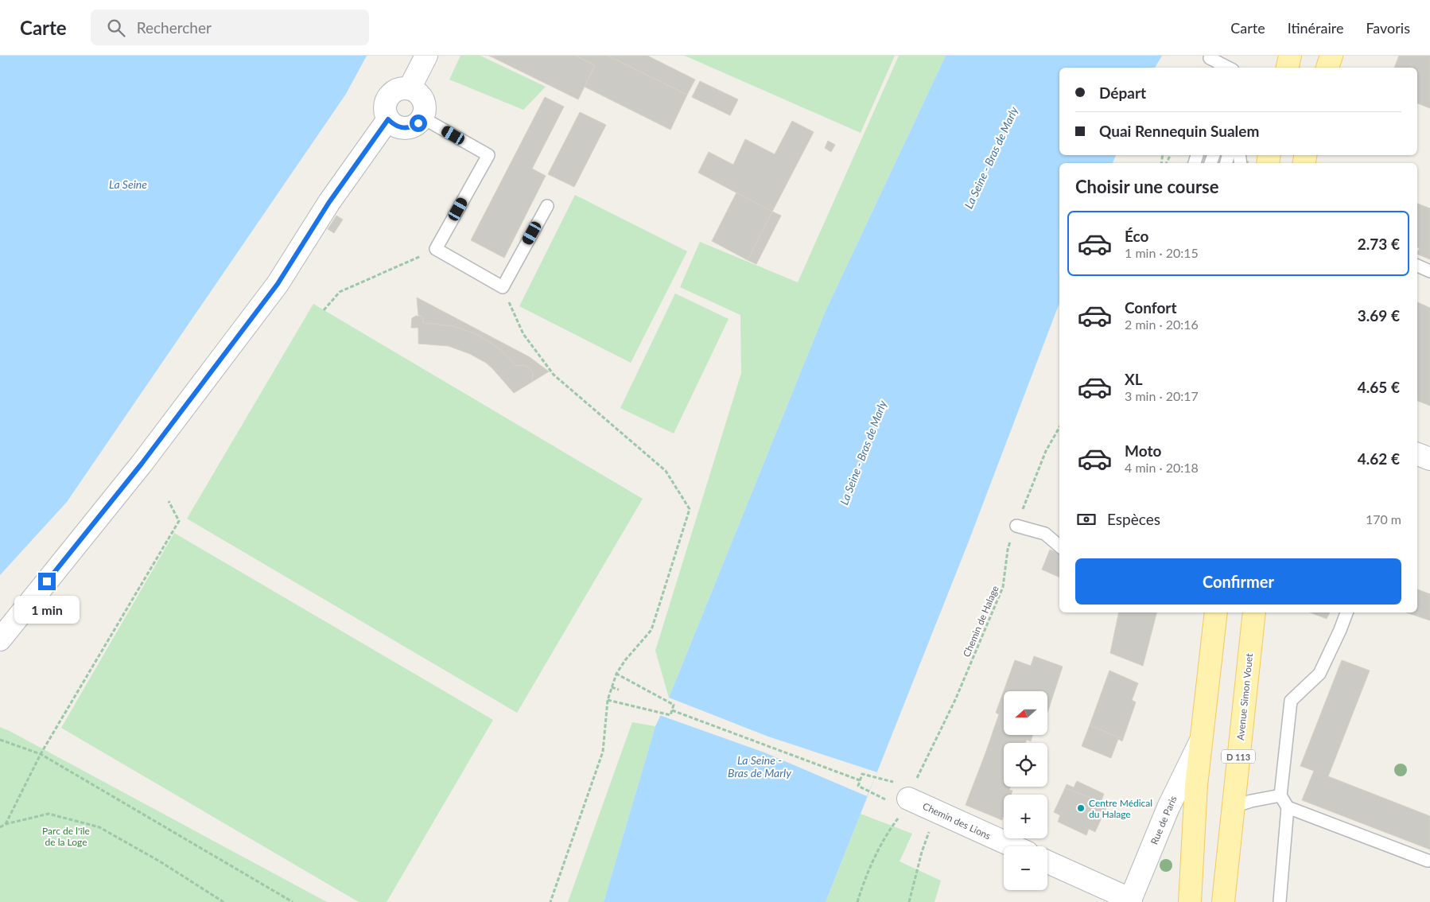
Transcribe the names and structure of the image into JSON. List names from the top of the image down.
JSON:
{
  "streets": {
    "main road": ["Avenue Simon Vouet", "D 113"],
    "street": ["Rue de Paris", "Chemin des Lions"],
    "path": ["Chemin de Halage"]
  },
  "crossings": [
    ["Chemin de Halage", "Chemin des Lions"]
  ],
  "water": ["La Seine - Bras de Marly", "La Seine"],
  "parks": ["Parc de l'île de la Loge"],
  "places": ["Centre Médical du Halage"],
  "north": "left",
  "page": {
    "header": "Carte",
    "search": "Rechercher",
    "nav": ["Carte", "Itinéraire", "Favoris"],
    "banner": ["Départ", "Quai Rennequin Sualem"],
    "heading": "Choisir une course",
    "list": [
      {
        "name": "Éco",
        "note": "1 min · 20:15",
        "value": "2.73 €"
      },
      {
        "name": "Confort",
        "note": "2 min · 20:16",
        "value": "3.69 €"
      },
      {
        "name": "XL",
        "note": "3 min · 20:17",
        "value": "4.65 €"
      },
      {
        "name": "Moto",
        "note": "4 min · 20:18",
        "value": "4.62 €"
      }
    ],
    "pay": ["Espèces", "170 m"],
    "buttons": "Confirmer",
    "bubble": "1 min",
    "map_buttons": ["+", "−"]
  }
}
